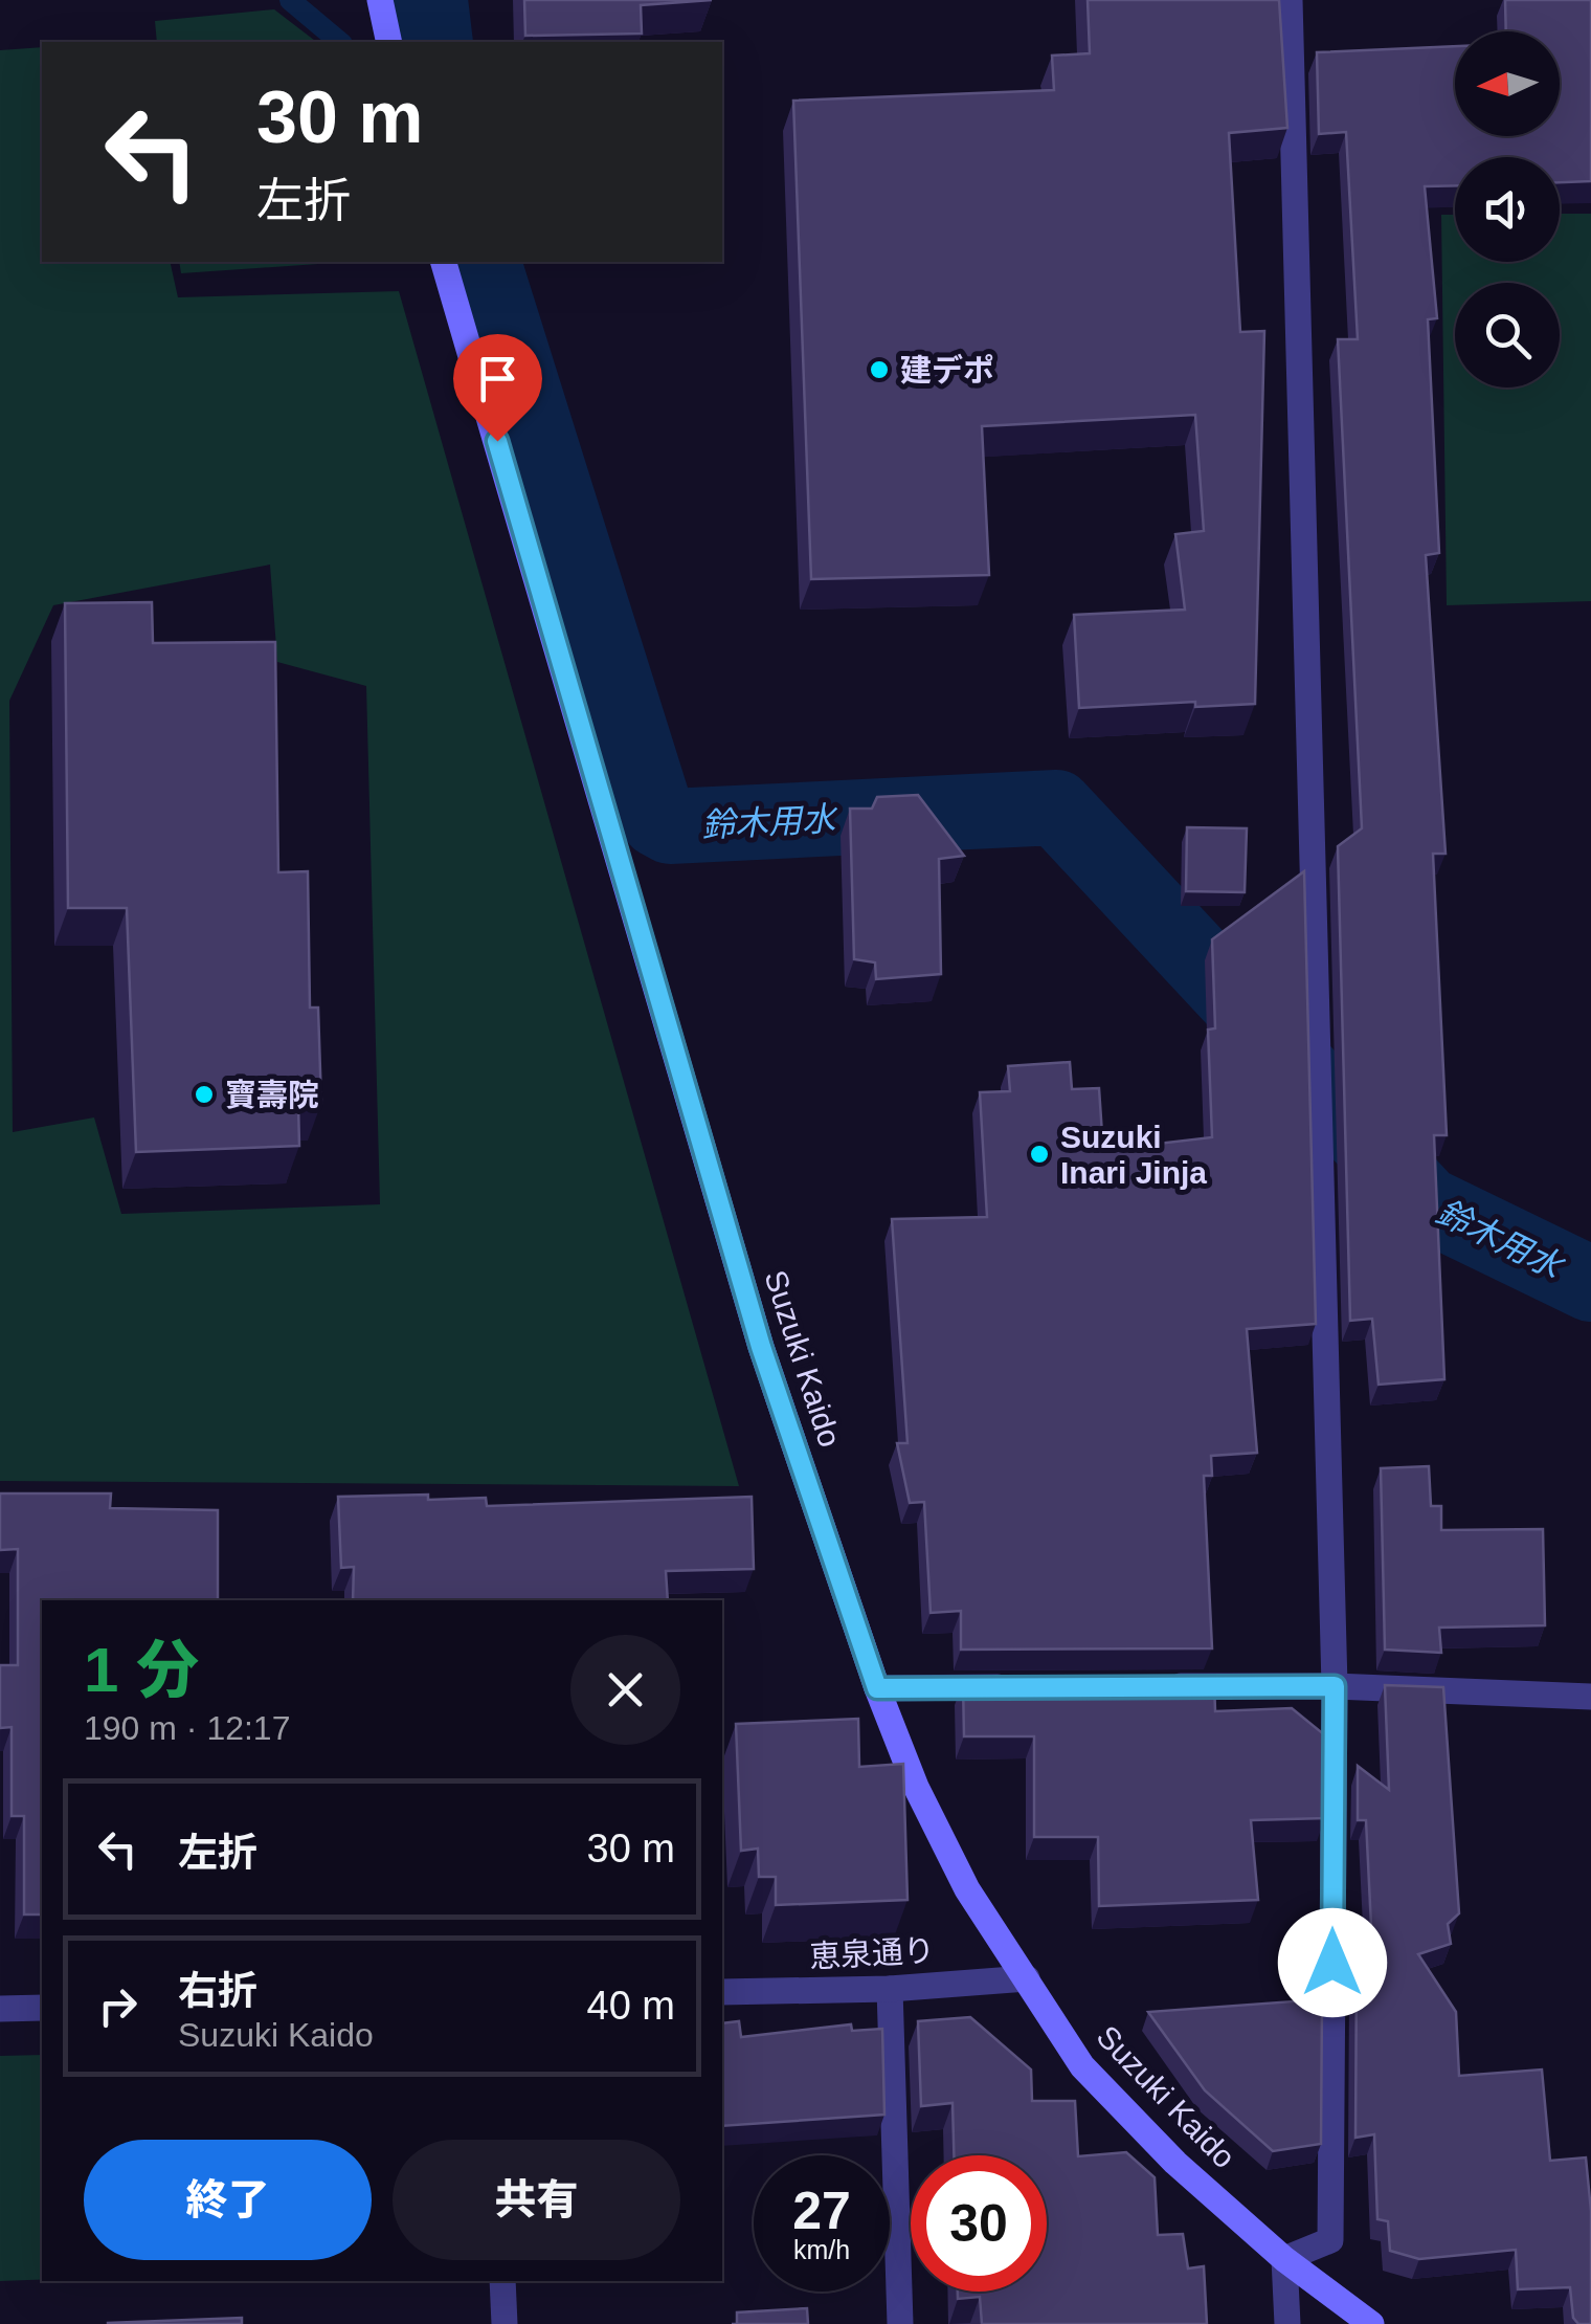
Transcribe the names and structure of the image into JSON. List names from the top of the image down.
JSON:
{
  "streets": {
    "main road": ["Suzuki Kaido"],
    "street": ["恵泉通り"]
  },
  "crossings": [
    ["Suzuki Kaido", "恵泉通り"]
  ],
  "water": ["鈴木用水"],
  "places": ["建デポ", "寶壽院", "Suzuki Inari Jinja"],
  "north": "left",
  "page": {
    "turn": ["30 m", "左折"],
    "heading": ["1 分", "190 m · 12:17"],
    "list": [
      {
        "name": "左折",
        "value": "30 m"
      },
      {
        "name": "右折",
        "note": "Suzuki Kaido",
        "value": "40 m"
      }
    ],
    "buttons": ["終了", "共有"],
    "speed": "27 km/h",
    "limit": "30"
  }
}
